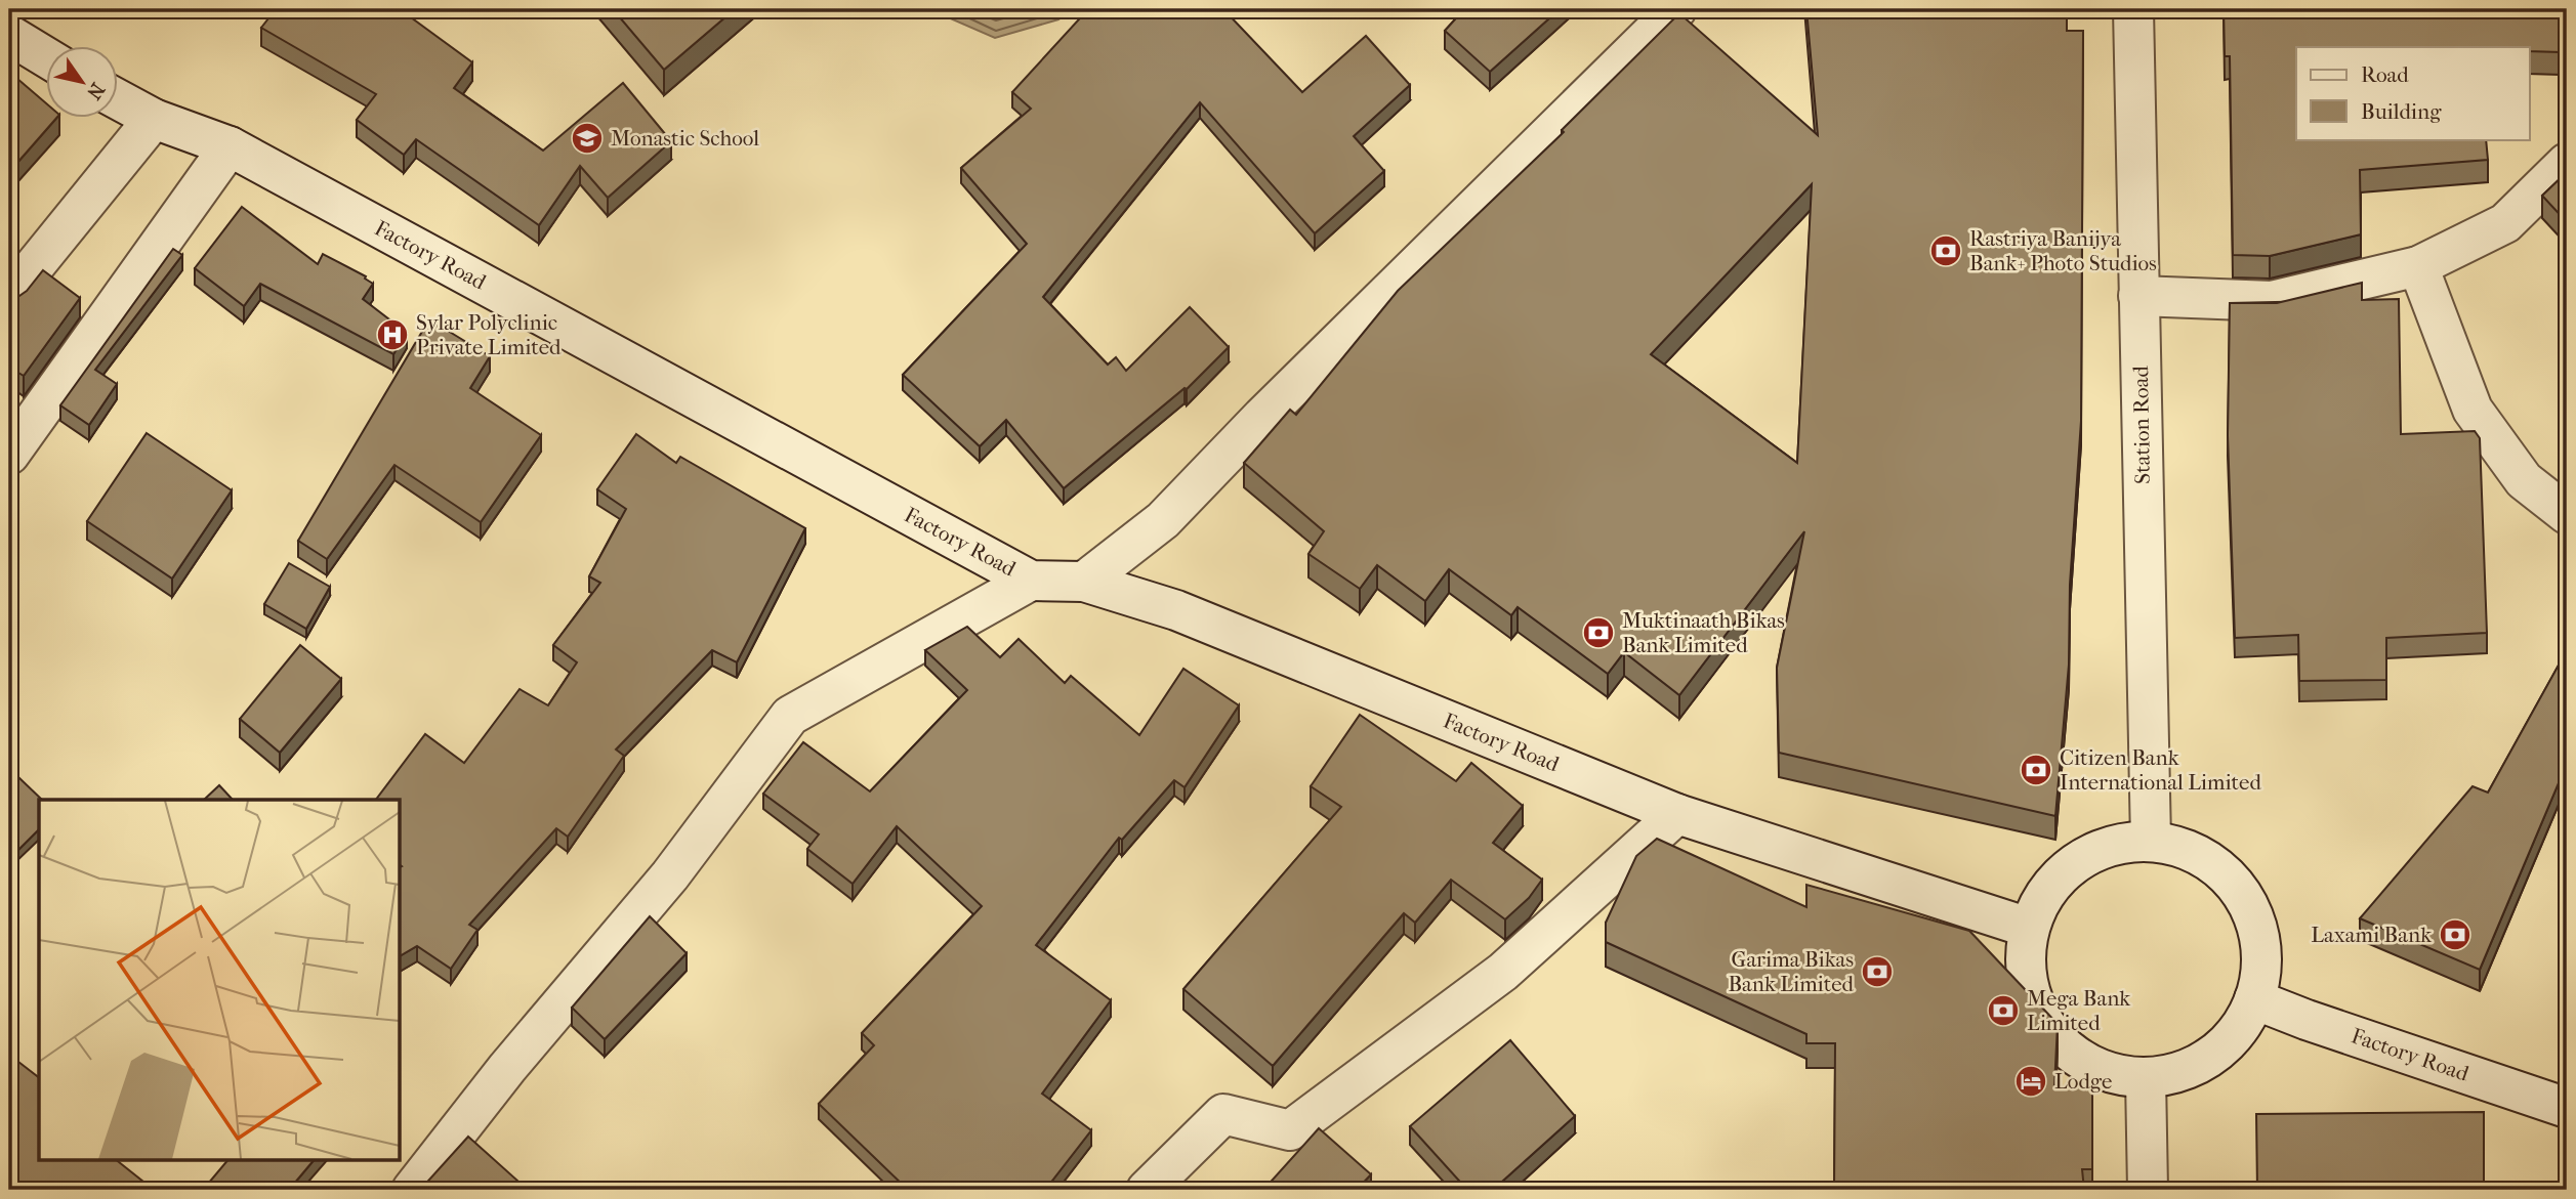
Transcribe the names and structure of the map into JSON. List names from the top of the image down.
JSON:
{
  "streets": {
    "street": ["Factory Road", "Station Road"]
  },
  "crossings": [
    ["Factory Road", "Station Road"]
  ],
  "places": {
    "school or university": ["Monastic School"],
    "bank": [
      "Rastriya Banijya Bank+ Photo Studios",
      "Muktinaath Bikas Bank Limited",
      "Citizen Bank International Limited",
      "Laxami Bank",
      "Garima Bikas Bank Limited",
      "Mega Bank Limited"
    ],
    "hospital": ["Sylar Polyclinic Private Limited"],
    "hotel": ["Lodge"]
  },
  "legend": ["Road", "Building"],
  "north": "bottom right"
}
